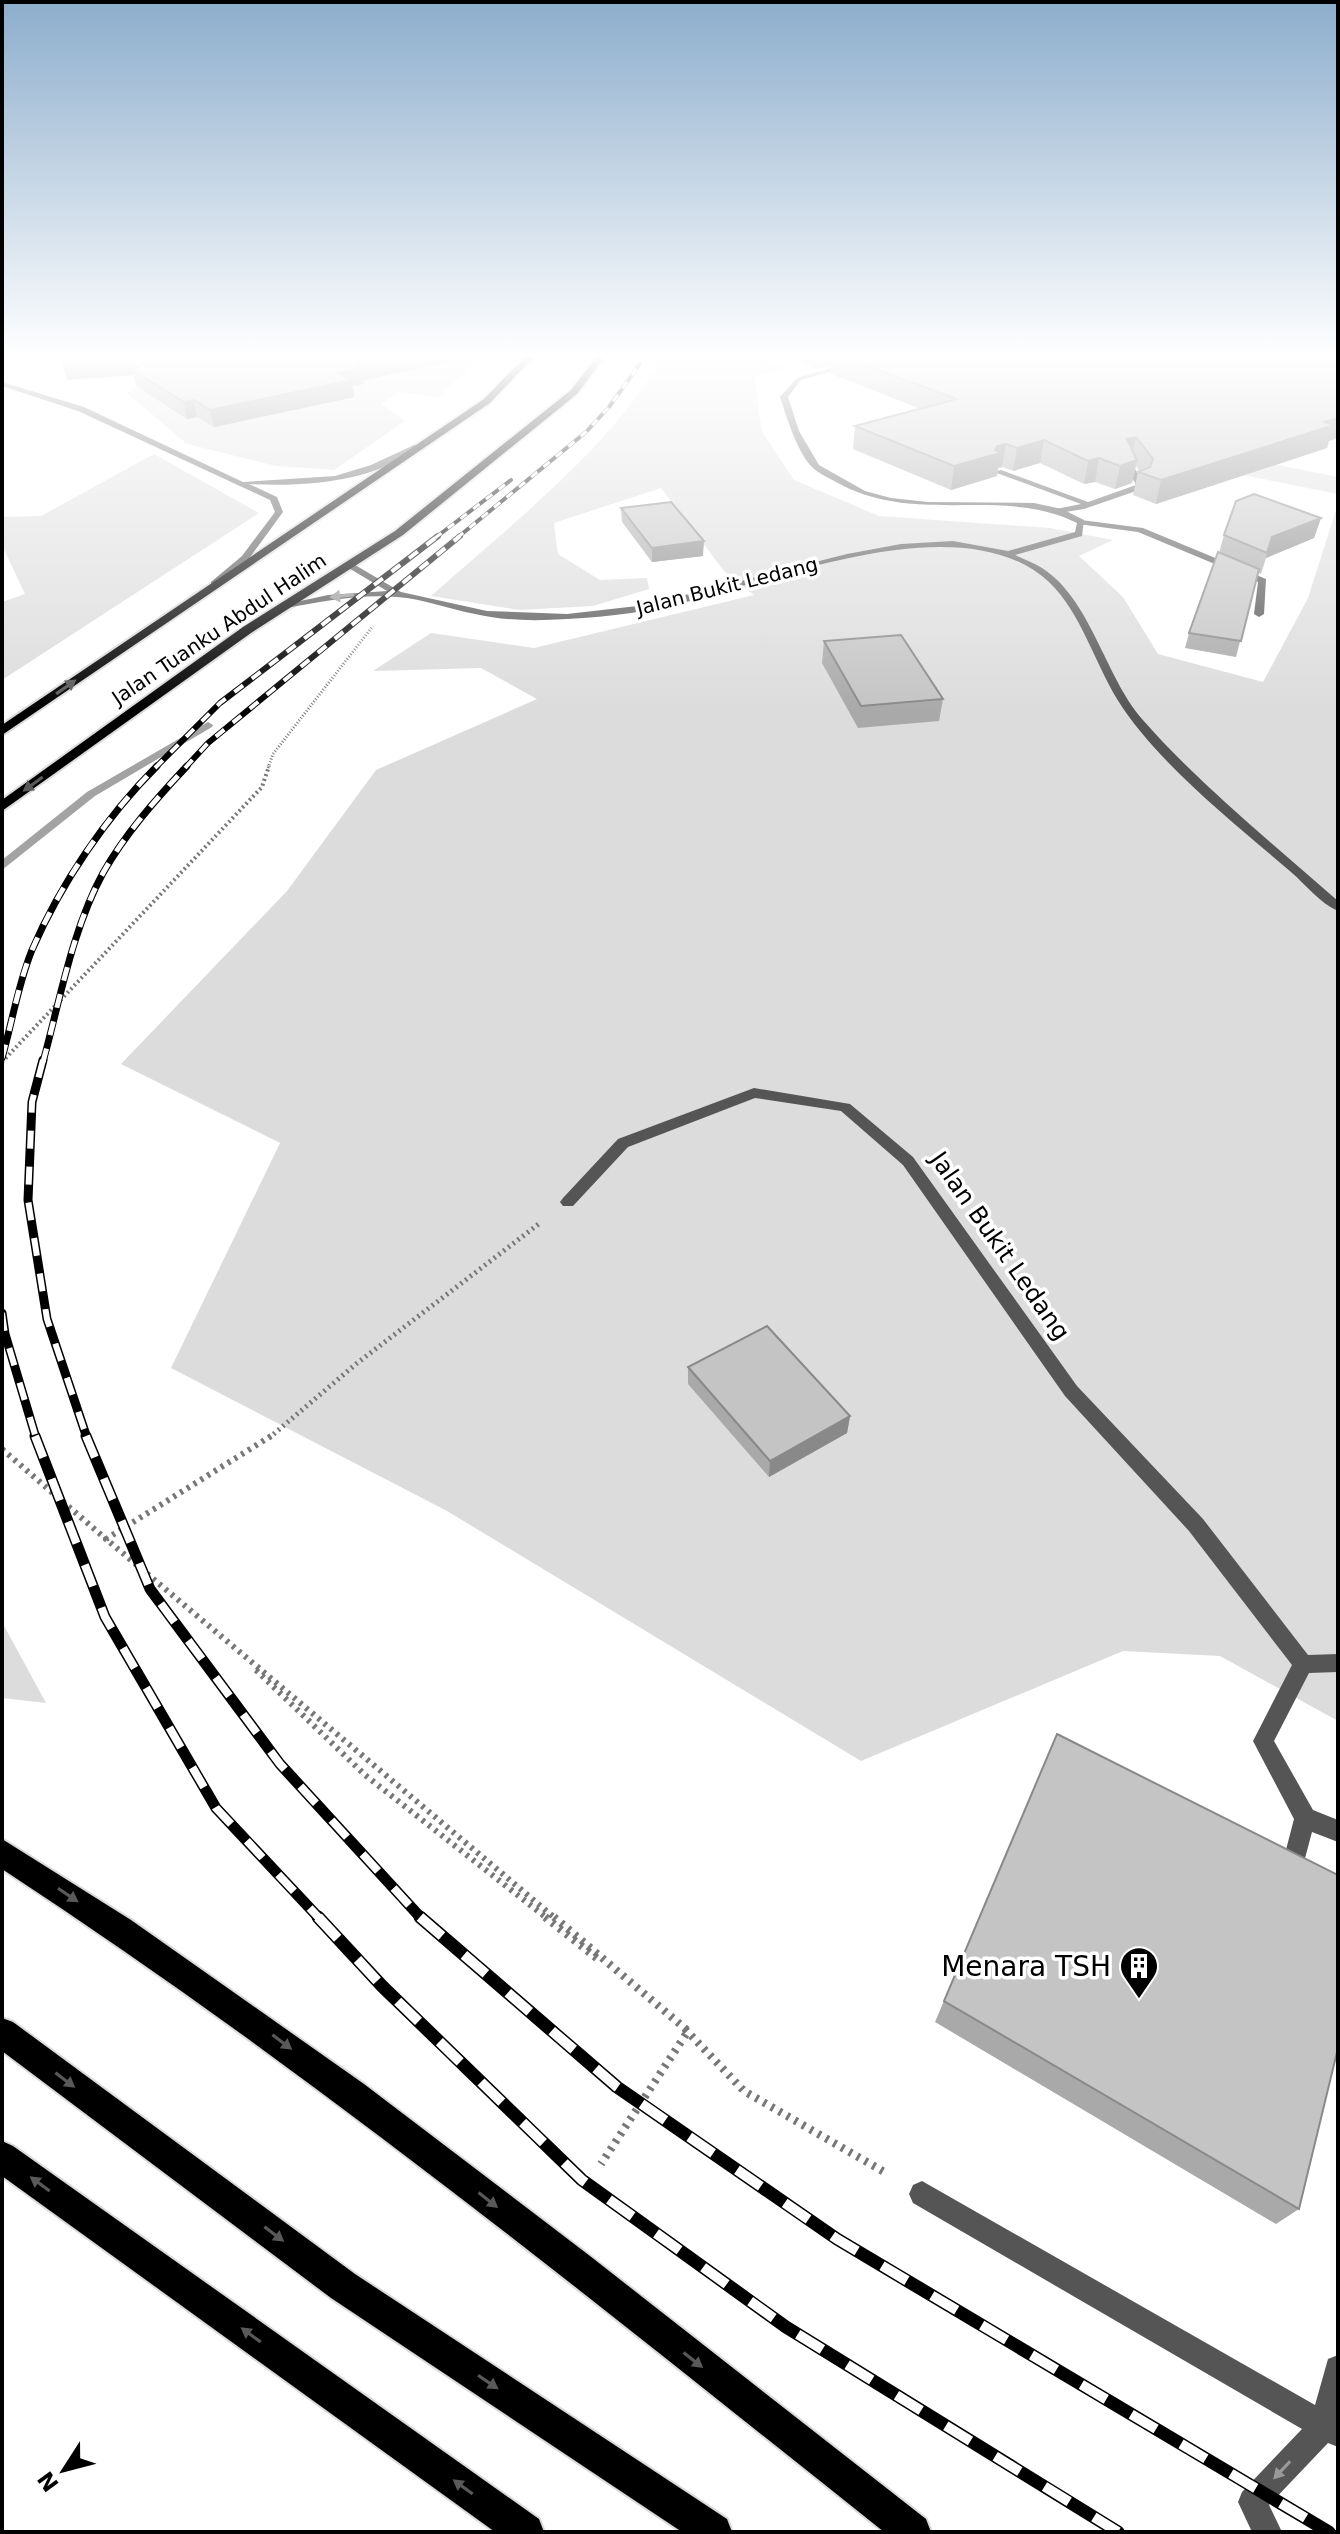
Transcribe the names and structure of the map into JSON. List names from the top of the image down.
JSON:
{
  "streets": {
    "main road": ["Jalan Tuanku Abdul Halim"],
    "street": ["Jalan Bukit Ledang"]
  },
  "crossings": [
    ["Jalan Bukit Ledang", "Jalan Tuanku Abdul Halim"]
  ],
  "places": {
    "building": ["Menara TSH"]
  },
  "north": "bottom left"
}
